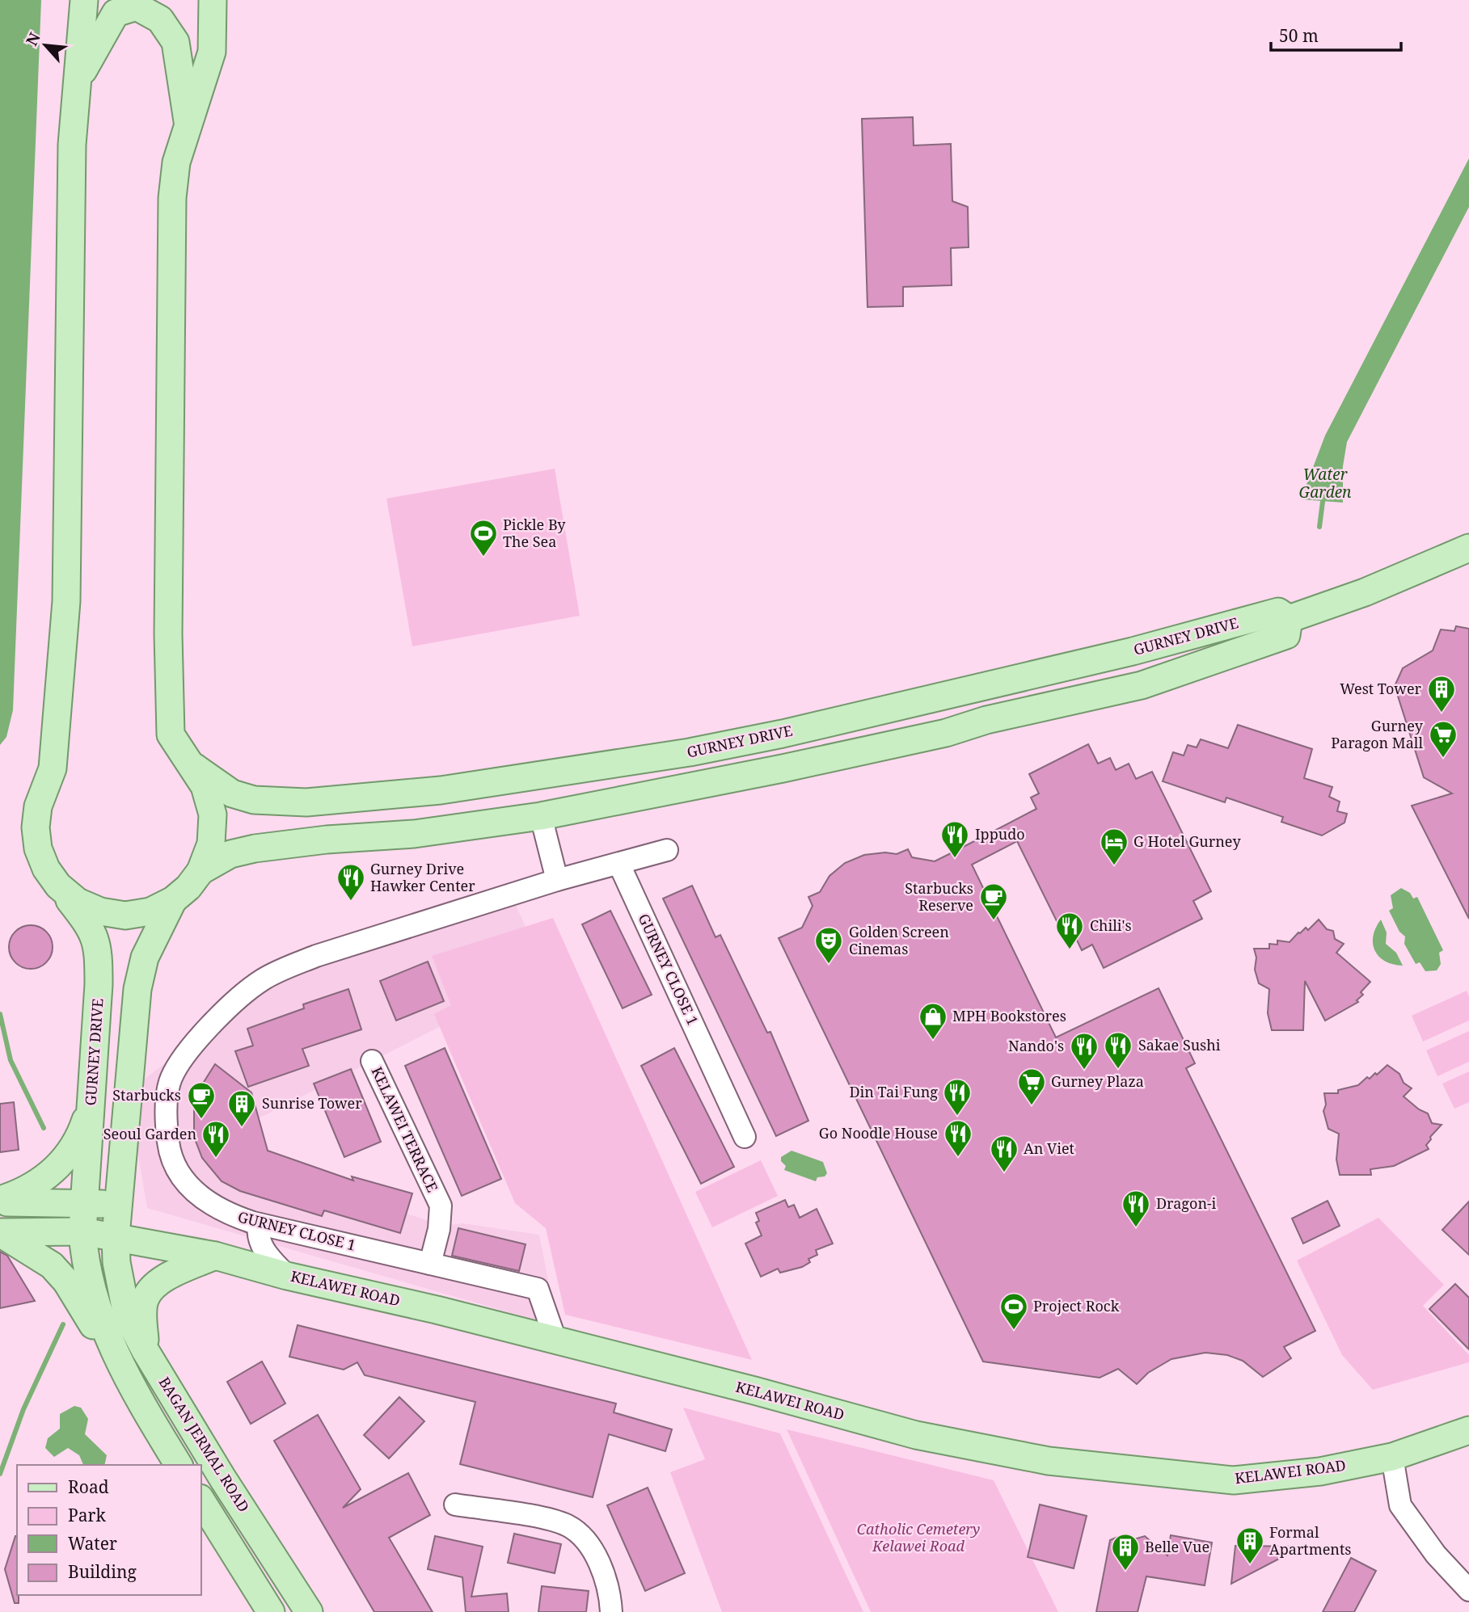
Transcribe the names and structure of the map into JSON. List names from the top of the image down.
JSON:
{
  "streets": {
    "main road": ["GURNEY DRIVE", "KELAWEI ROAD", "BAGAN JERMAL ROAD"],
    "street": ["GURNEY CLOSE 1", "KELAWEI TERRACE"]
  },
  "crossings": [
    ["GURNEY DRIVE", "KELAWEI ROAD"],
    ["GURNEY CLOSE 1", "KELAWEI TERRACE"],
    ["GURNEY CLOSE 1", "KELAWEI ROAD"],
    ["KELAWEI ROAD", "BAGAN JERMAL ROAD"]
  ],
  "water": ["Water Garden"],
  "parks": ["Catholic Cemetery Kelawei Road"],
  "places": {
    "sports": ["Pickle By The Sea", "Project Rock"],
    "building": [
      "West Tower",
      "Sunrise Tower",
      "Formal Apartments",
      "Belle Vue"
    ],
    "supermarket": ["Gurney Paragon Mall", "Gurney Plaza"],
    "restaurant": [
      "Ippudo",
      "Gurney Drive Hawker Center",
      "Chili's",
      "Sakae Sushi",
      "Nando's",
      "Din Tai Fung",
      "Go Noodle House",
      "Seoul Garden",
      "An Viet",
      "Dragon-i"
    ],
    "hotel": ["G Hotel Gurney"],
    "cafe": ["Starbucks Reserve", "Starbucks"],
    "theatre": ["Golden Screen Cinemas"],
    "shop": ["MPH Bookstores"]
  },
  "legend": [
    "Road",
    "Park",
    "Water",
    "Building"
  ],
  "scale_bar": "50 m",
  "north": "top left"
}
